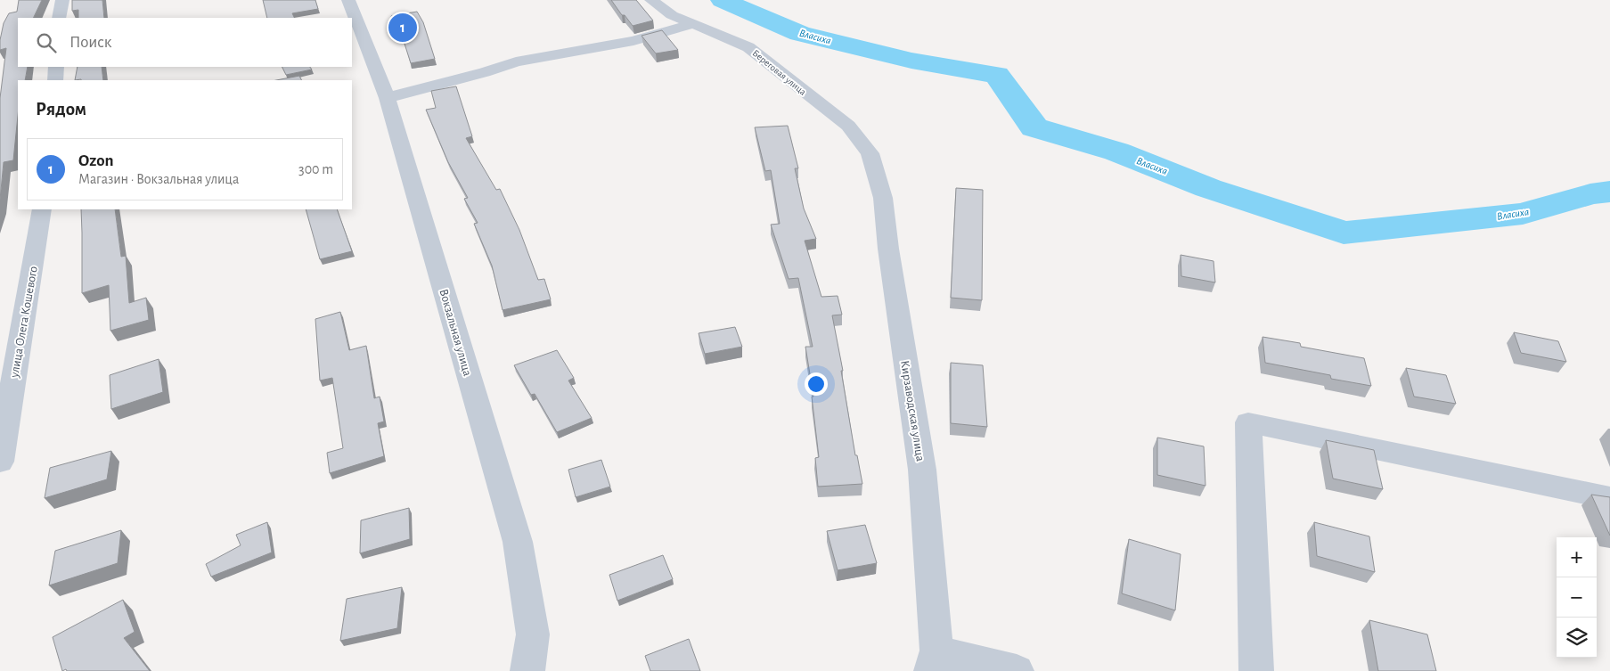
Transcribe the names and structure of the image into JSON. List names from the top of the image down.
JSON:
{
  "streets": {
    "street": [
      "Береговая улица",
      "улица Олега Кошевого",
      "Вокзальная улица",
      "Кирзаводская улица"
    ]
  },
  "crossings": [
    ["Береговая улица", "Кирзаводская улица"]
  ],
  "water": ["Власиха"],
  "page": {
    "pins": "1",
    "search": "Поиск",
    "heading": "Рядом",
    "list": [
      {
        "mark": "1",
        "name": "Ozon",
        "note": "Магазин · Вокзальная улица",
        "value": "300 m"
      }
    ],
    "map_buttons": ["+", "−"]
  }
}
